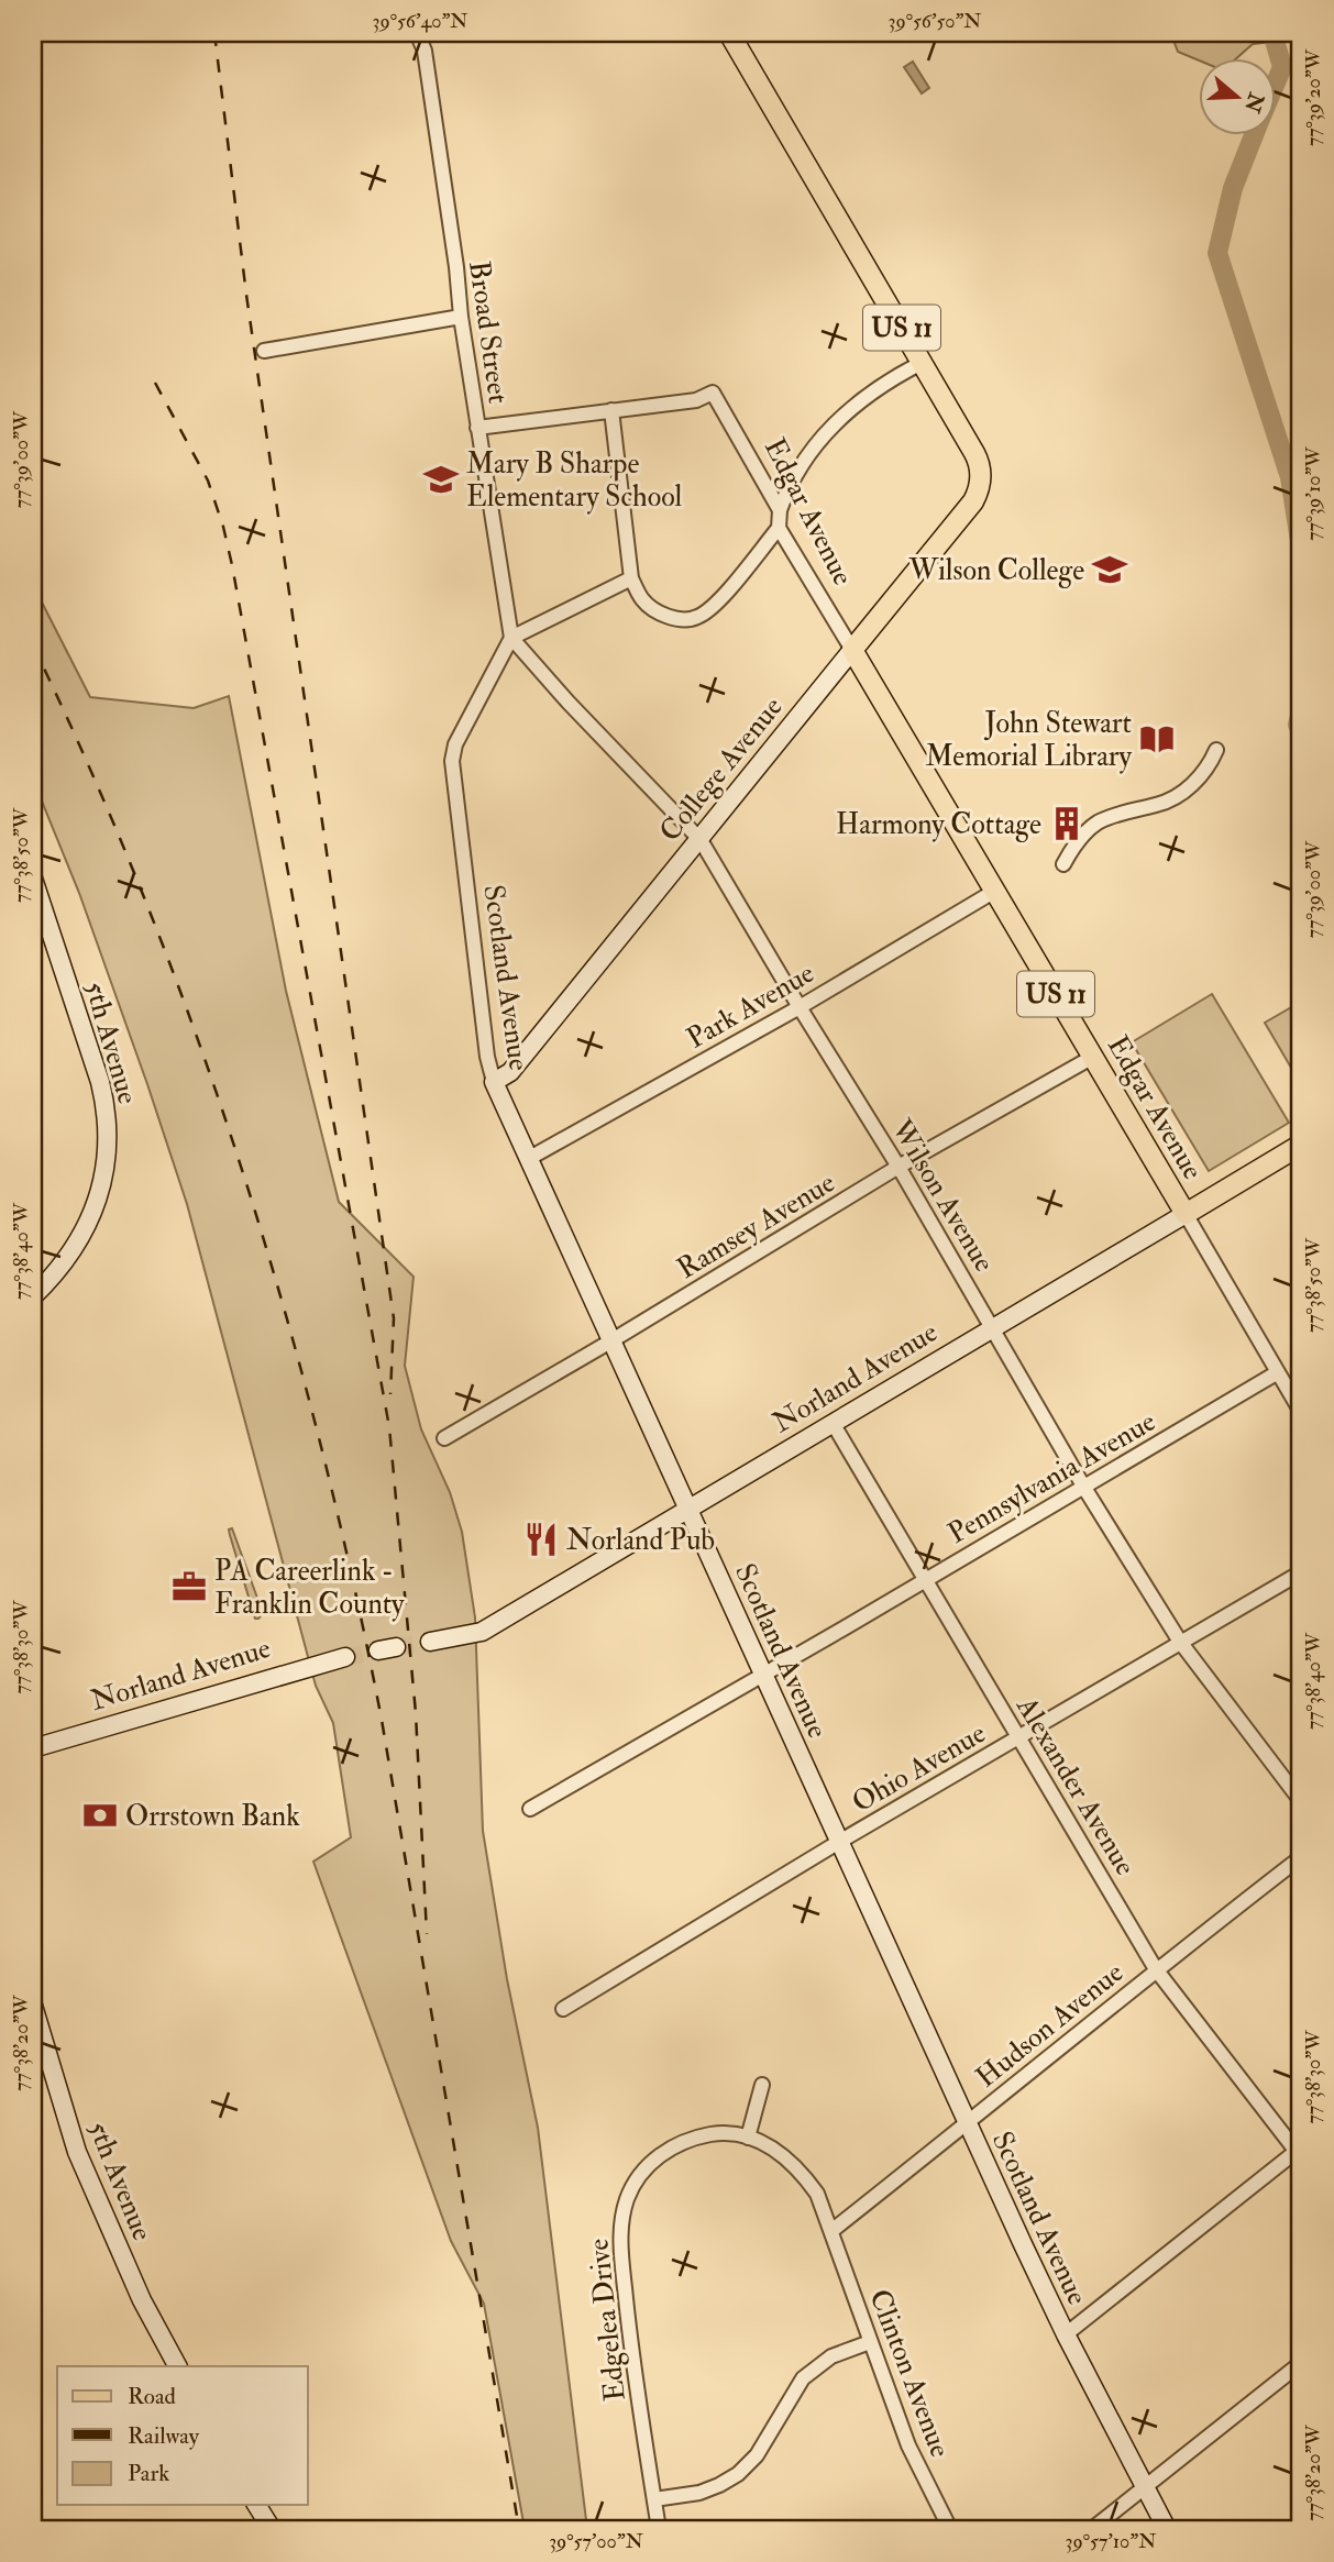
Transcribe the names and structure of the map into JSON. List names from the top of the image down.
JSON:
{
  "streets": {
    "main road": [
      "US 11",
      "Edgar Avenue",
      "College Avenue",
      "Norland Avenue"
    ],
    "street": [
      "Broad Street",
      "Scotland Avenue",
      "Park Avenue",
      "5th Avenue",
      "Wilson Avenue",
      "Ramsey Avenue",
      "Pennsylvania Avenue",
      "Ohio Avenue",
      "Alexander Avenue",
      "Hudson Avenue",
      "Edgelea Drive",
      "Clinton Avenue"
    ]
  },
  "crossings": [
    ["US 11", "College Avenue"],
    ["Broad Street", "Scotland Avenue"],
    ["Broad Street", "Wilson Avenue"],
    ["Edgar Avenue", "College Avenue"],
    ["Edgar Avenue", "Park Avenue"],
    ["Edgar Avenue", "Ramsey Avenue"],
    ["Edgar Avenue", "Norland Avenue"],
    ["Edgar Avenue", "Pennsylvania Avenue"],
    ["College Avenue", "Scotland Avenue"],
    ["College Avenue", "Wilson Avenue"],
    ["Scotland Avenue", "Park Avenue"],
    ["Scotland Avenue", "Wilson Avenue"],
    ["Scotland Avenue", "Ramsey Avenue"],
    ["Scotland Avenue", "Norland Avenue"],
    ["Scotland Avenue", "Pennsylvania Avenue"],
    ["Scotland Avenue", "Ohio Avenue"],
    ["Scotland Avenue", "Hudson Avenue"],
    ["Park Avenue", "Wilson Avenue"],
    ["Wilson Avenue", "Ramsey Avenue"],
    ["Wilson Avenue", "Norland Avenue"],
    ["Wilson Avenue", "Pennsylvania Avenue"],
    ["Wilson Avenue", "Ohio Avenue"],
    ["Norland Avenue", "Alexander Avenue"],
    ["Pennsylvania Avenue", "Alexander Avenue"],
    ["Ohio Avenue", "Alexander Avenue"],
    ["Alexander Avenue", "Hudson Avenue"],
    ["Hudson Avenue", "Edgelea Drive"],
    ["Hudson Avenue", "Clinton Avenue"],
    ["Edgelea Drive", "Clinton Avenue"]
  ],
  "places": {
    "school or university": ["Mary B Sharpe Elementary School", "Wilson College"],
    "library": ["John Stewart Memorial Library"],
    "building": ["Harmony Cottage"],
    "restaurant": ["Norland Pub"],
    "office": ["PA Careerlink - Franklin County"],
    "bank": ["Orrstown Bank"]
  },
  "legend": ["Road", "Railway", "Park"],
  "north": "right",
  "coordinates": [
    "39°56'40\"N",
    "39°56'50\"N",
    "77°39'20\"W",
    "77°39'00\"W",
    "77°39'10\"W",
    "77°38'50\"W",
    "77°38'40\"W",
    "77°38'30\"W",
    "77°38'20\"W",
    "39°57'00\"N",
    "39°57'10\"N"
  ]
}
